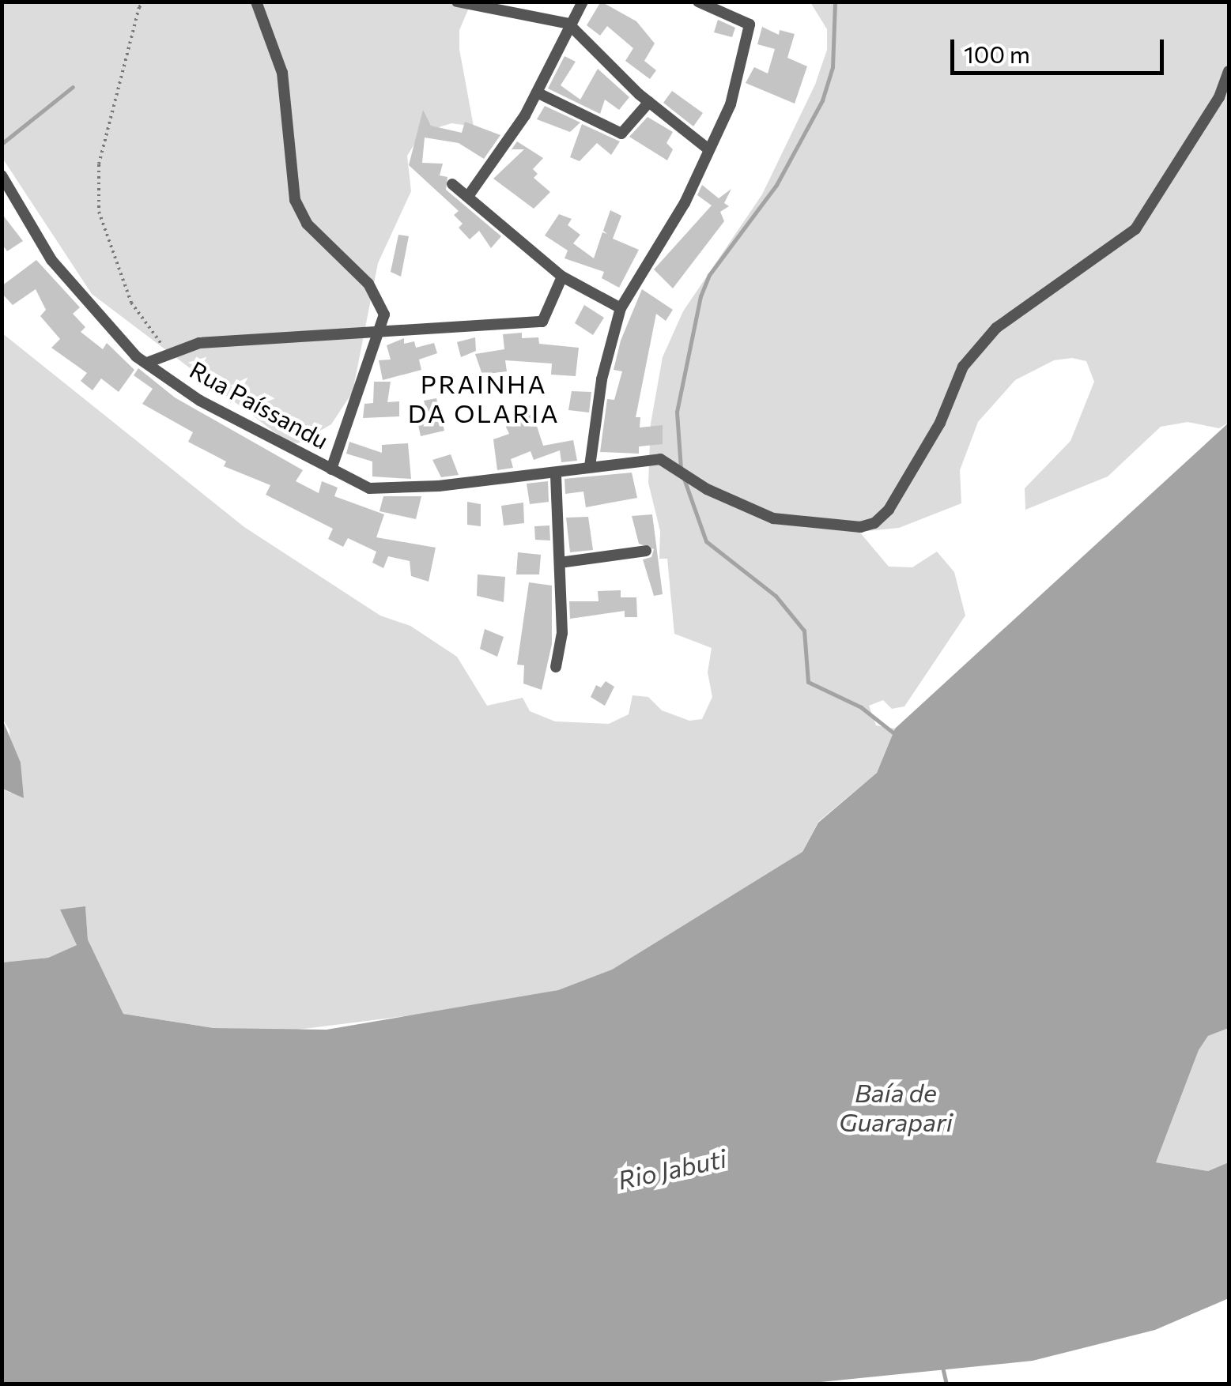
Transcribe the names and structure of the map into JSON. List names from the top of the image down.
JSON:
{
  "streets": {
    "street": ["Rua Paíssandu"]
  },
  "districts": ["PRAINHA DA OLARIA"],
  "water": ["Baía de Guarapari", "Rio Jabuti"],
  "scale_bar": "100 m"
}
